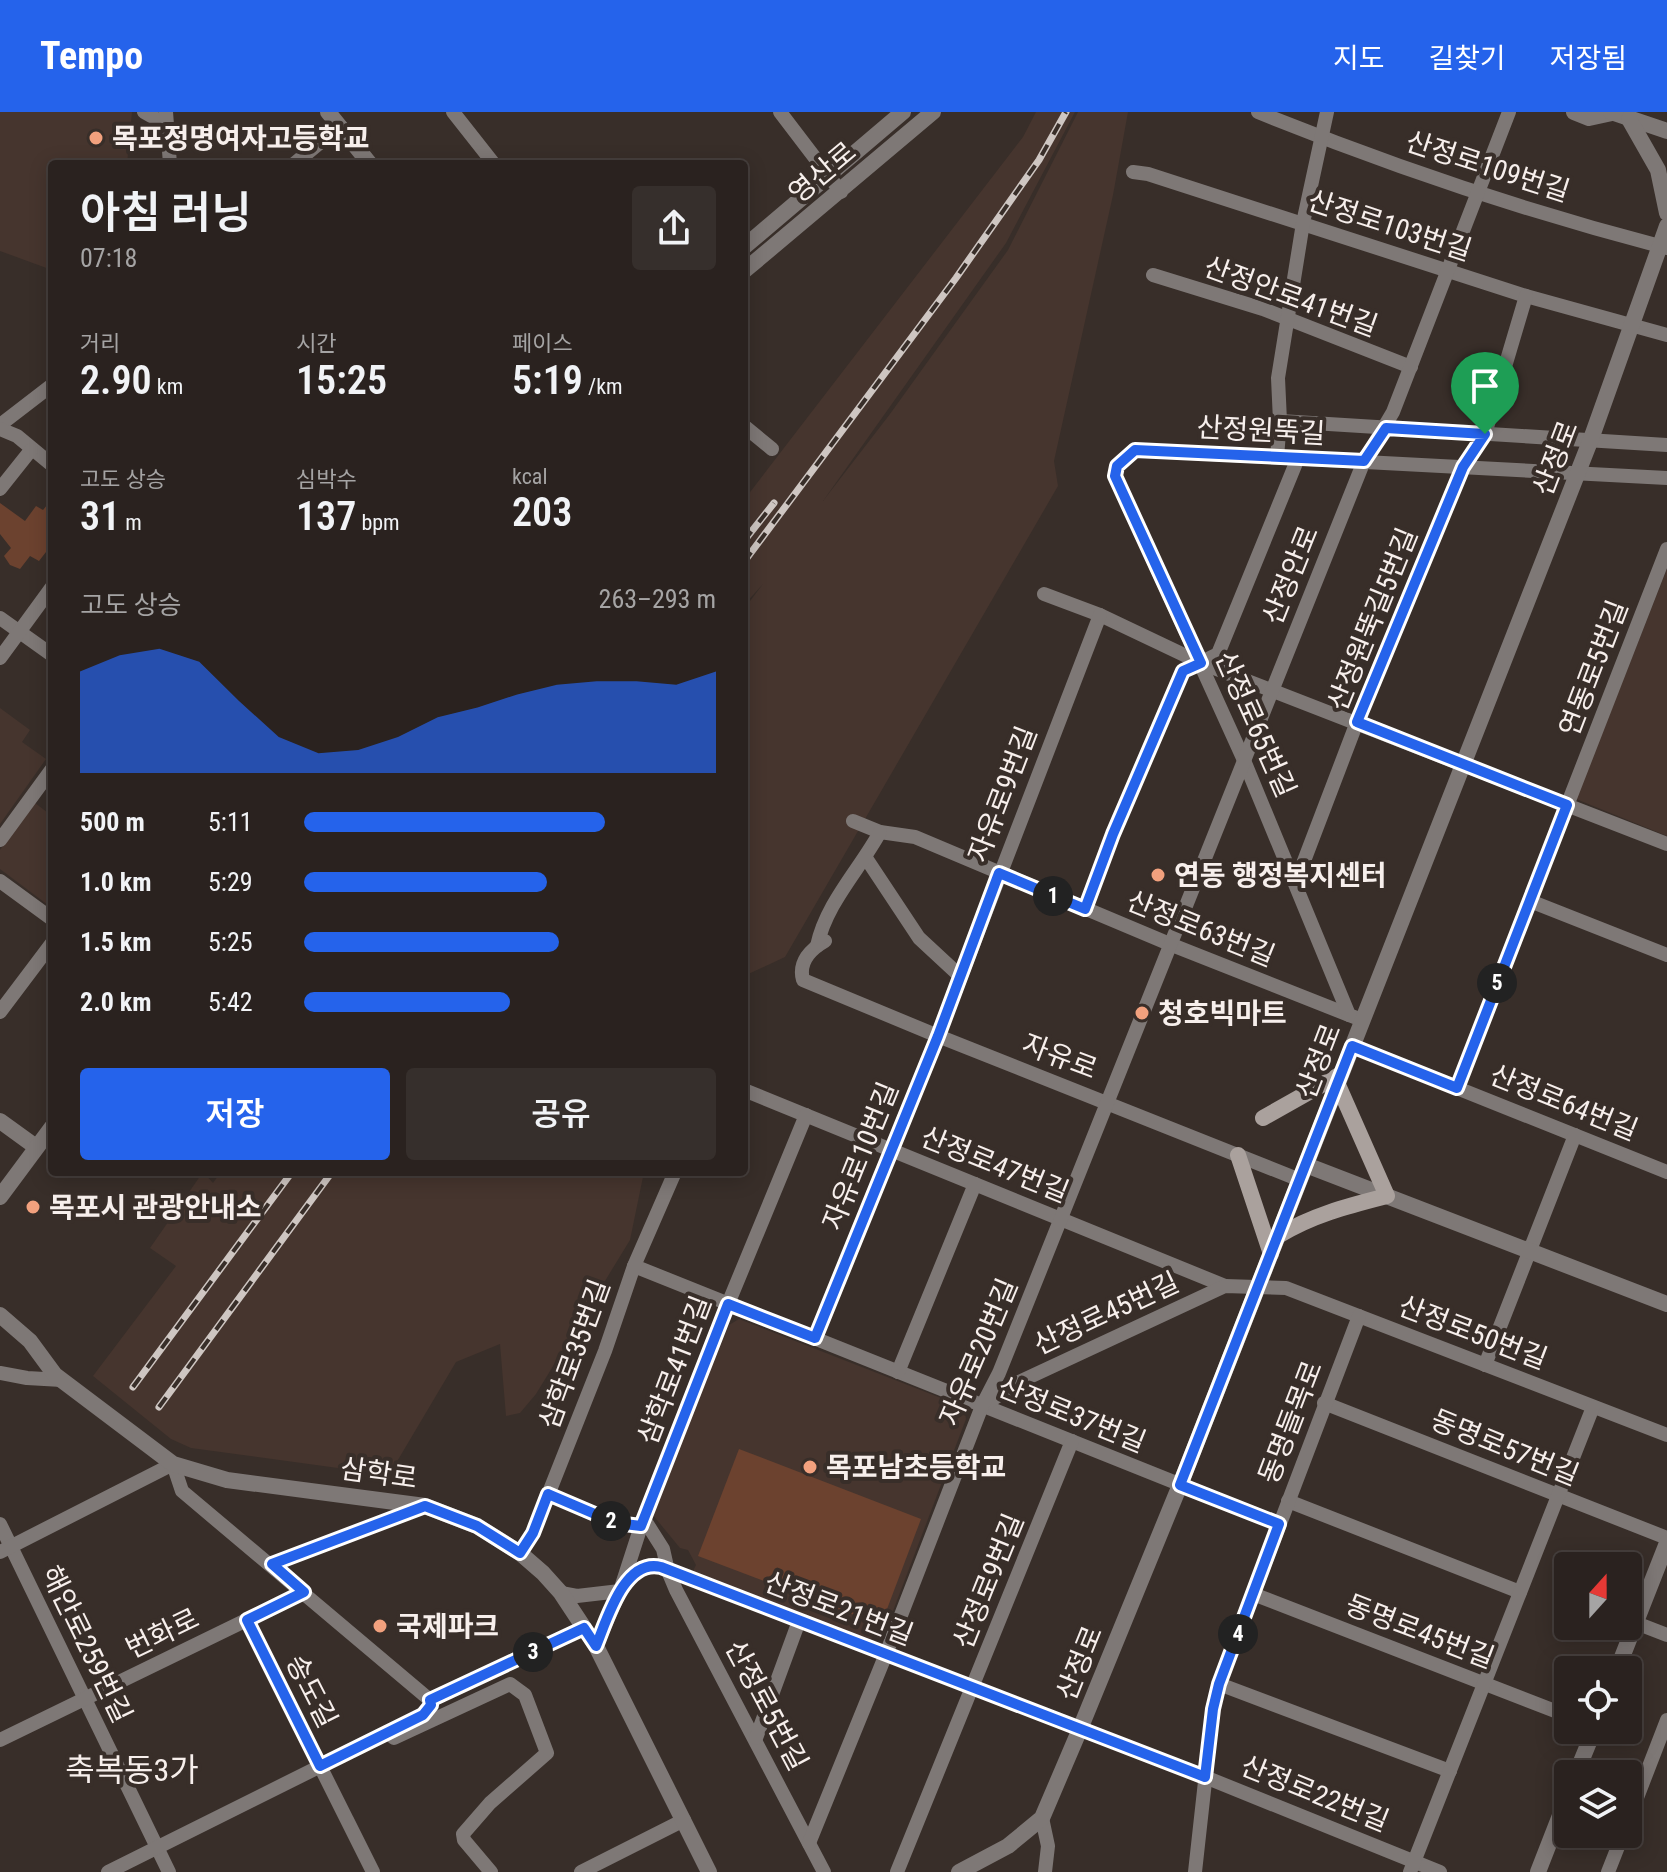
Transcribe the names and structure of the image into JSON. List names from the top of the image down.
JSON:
{
  "streets": {
    "street": [
      "산정로109번길",
      "영산로",
      "산정로103번길",
      "산정안로41번길",
      "산정원뚝길",
      "산정로",
      "산정안로",
      "산정원뚝길5번길",
      "연동로5번길",
      "산정로65번길",
      "자유로9번길",
      "산정로63번길",
      "자유로",
      "산정로64번길",
      "자유로10번길",
      "산정로47번길",
      "산정로45번길",
      "산정로50번길",
      "자유로20번길",
      "삼학로35번길",
      "삼학로41번길",
      "산정로37번길",
      "동명들목로",
      "동명로57번길",
      "삼학로",
      "산정로9번길",
      "산정로21번길",
      "동명로45번길",
      "번화로",
      "해안로259번길",
      "송도길",
      "산정로5번길",
      "산정로22번길"
    ]
  },
  "crossings": [
    ["산정로109번길", "산정로"],
    ["산정로109번길", "산정안로"],
    ["산정로103번길", "산정로"],
    ["산정로103번길", "산정안로"],
    ["산정로103번길", "산정원뚝길5번길"],
    ["산정안로41번길", "산정안로"],
    ["산정원뚝길", "산정로"],
    ["산정원뚝길", "산정안로"],
    ["산정원뚝길", "산정원뚝길5번길"],
    ["산정원뚝길", "산정로65번길"],
    ["산정로", "산정로65번길"],
    ["산정로", "산정로63번길"],
    ["산정로", "자유로"],
    ["산정로", "산정로64번길"],
    ["산정로", "산정로45번길"],
    ["산정로", "산정로50번길"],
    ["산정로", "산정로37번길"],
    ["산정로", "산정로21번길"],
    ["산정로", "산정로22번길"],
    ["산정안로", "산정로65번길"],
    ["산정안로", "산정로63번길"],
    ["산정안로", "자유로20번길"],
    ["산정원뚝길5번길", "산정로65번길"],
    ["연동로5번길", "산정로64번길"],
    ["산정로65번길", "산정로63번길"],
    ["자유로9번길", "산정로63번길"],
    ["자유로9번길", "자유로10번길"],
    ["자유로", "자유로10번길"],
    ["자유로", "자유로20번길"],
    ["자유로10번길", "산정로47번길"],
    ["자유로10번길", "산정로37번길"],
    ["산정로47번길", "산정로45번길"],
    ["산정로47번길", "자유로20번길"],
    ["산정로47번길", "삼학로41번길"],
    ["산정로45번길", "산정로50번길"],
    ["산정로45번길", "자유로20번길"],
    ["산정로45번길", "산정로37번길"],
    ["산정로50번길", "동명들목로"],
    ["자유로20번길", "산정로37번길"],
    ["자유로20번길", "산정로21번길"],
    ["자유로20번길", "산정로5번길"],
    ["삼학로35번길", "산정로37번길"],
    ["삼학로35번길", "삼학로"],
    ["삼학로41번길", "산정로37번길"],
    ["삼학로41번길", "삼학로"],
    ["삼학로41번길", "산정로5번길"],
    ["산정로37번길", "동명들목로"],
    ["산정로37번길", "산정로9번길"],
    ["동명들목로", "동명로57번길"],
    ["동명들목로", "동명로45번길"],
    ["동명들목로", "산정로22번길"],
    ["산정로9번길", "산정로21번길"],
    ["산정로21번길", "산정로5번길"],
    ["산정로21번길", "산정로22번길"],
    ["번화로", "해안로259번길"],
    ["번화로", "송도길"]
  ],
  "districts": ["축복동3가"],
  "places": [
    "목포정명여자고등학교",
    "연동 행정복지센터",
    "청호빅마트",
    "목포시 관광안내소",
    "목포남초등학교",
    "국제파크"
  ],
  "north": "top",
  "page": {
    "header": "Tempo",
    "nav": ["지도", "길찾기", "저장됨"],
    "heading": ["아침 러닝", "07:18"],
    "stats": [
      ["거리", "2.90 km"],
      ["시간", "15:25"],
      ["페이스", "5:19 /km"],
      ["고도 상승", "31 m"],
      ["심박수", "137 bpm"],
      ["kcal", "203"]
    ],
    "chart": ["고도 상승", "263–293 m"],
    "list": [
      {
        "name": "500 m",
        "note": "5:11"
      },
      {
        "name": "1.0 km",
        "note": "5:29"
      },
      {
        "name": "1.5 km",
        "note": "5:25"
      },
      {
        "name": "2.0 km",
        "note": "5:42"
      }
    ],
    "pins": [
      "1",
      "5",
      "2",
      "4",
      "3"
    ],
    "buttons": ["저장", "공유"]
  }
}
